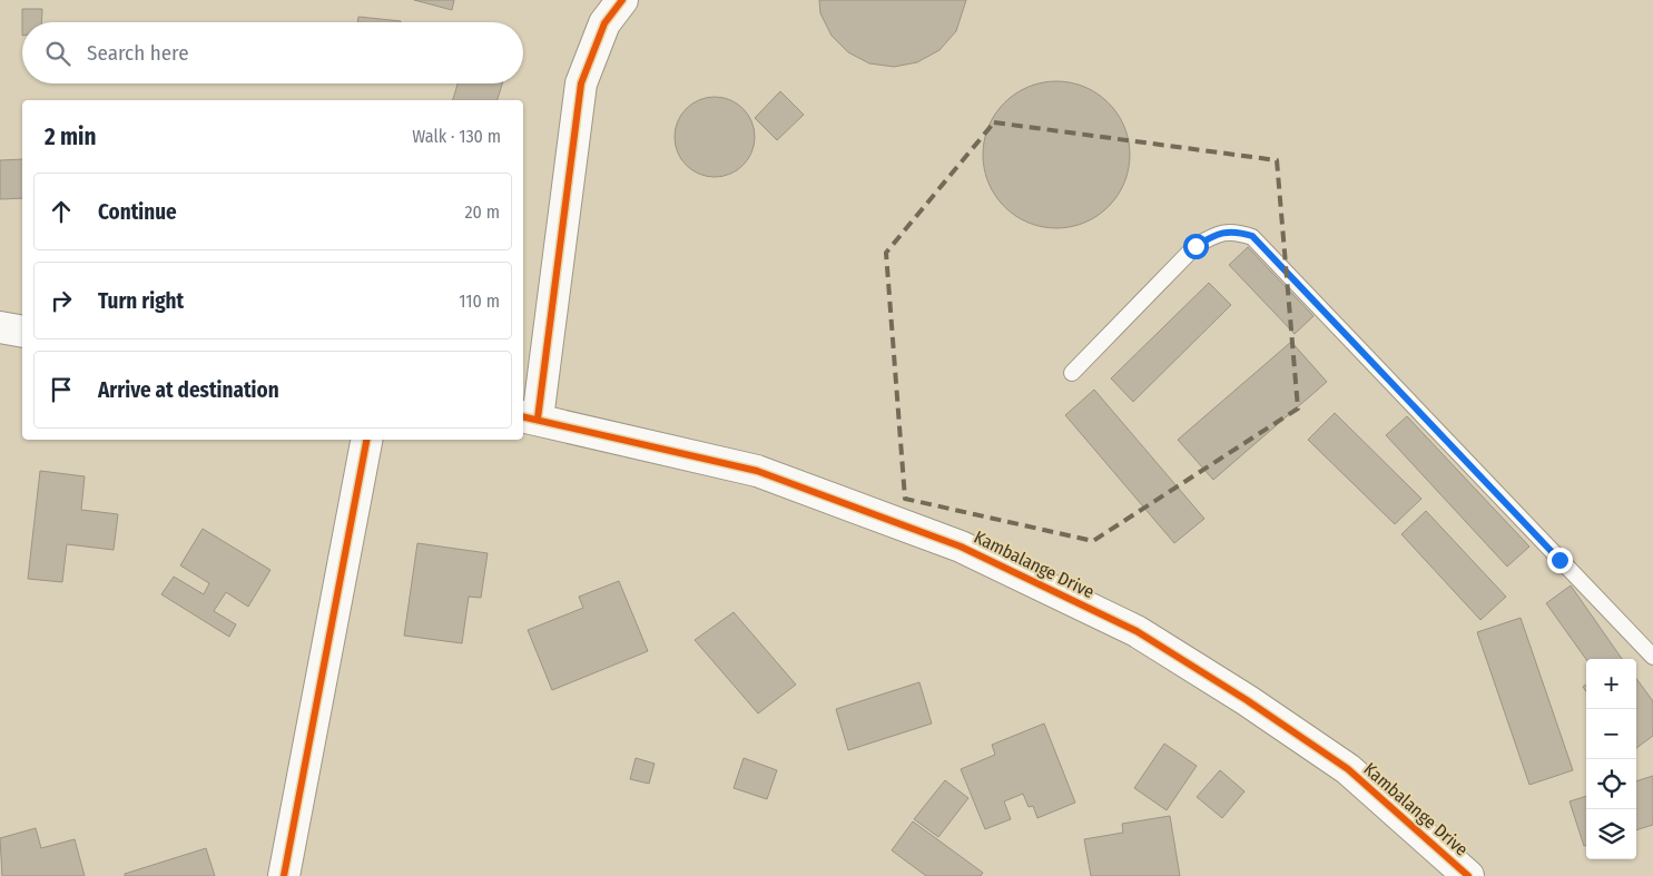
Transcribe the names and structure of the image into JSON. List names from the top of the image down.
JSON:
{
  "streets": {
    "street": ["Kambalange Drive"]
  },
  "page": {
    "search": "Search here",
    "heading": ["2 min", "Walk · 130 m"],
    "list": [
      ["Continue", "20 m"],
      ["Turn right", "110 m"],
      "Arrive at destination"
    ],
    "map_buttons": ["+", "−"]
  }
}
